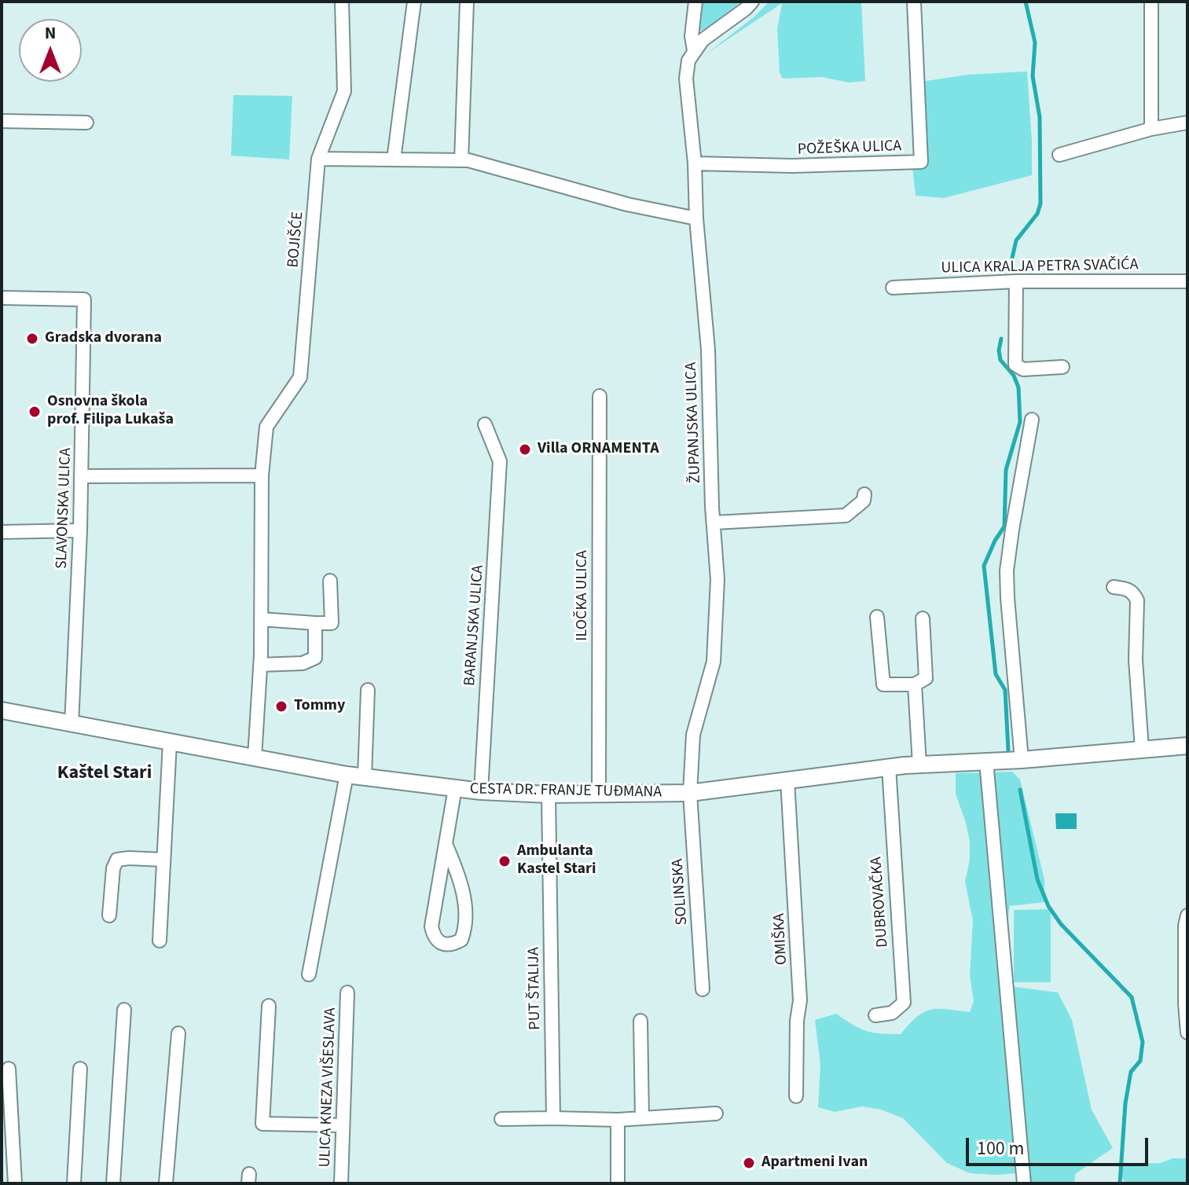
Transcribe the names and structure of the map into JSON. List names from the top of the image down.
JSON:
{
  "streets": {
    "main road": ["CESTA DR. FRANJE TUĐMANA"],
    "street": [
      "POŽEŠKA ULICA",
      "BOJIŠĆE",
      "ULICA KRALJA PETRA SVAČIĆA",
      "ŽUPANJSKA ULICA",
      "SLAVONSKA ULICA",
      "ILOČKA ULICA",
      "BARANJSKA ULICA",
      "SOLINSKA",
      "DUBROVAČKA",
      "OMIŠKA",
      "PUT ŠTALIJA",
      "ULICA KNEZA VIŠESLAVA"
    ]
  },
  "crossings": [
    ["POŽEŠKA ULICA", "ŽUPANJSKA ULICA"],
    ["BOJIŠĆE", "CESTA DR. FRANJE TUĐMANA"],
    ["ŽUPANJSKA ULICA", "CESTA DR. FRANJE TUĐMANA"],
    ["ŽUPANJSKA ULICA", "SOLINSKA"],
    ["SLAVONSKA ULICA", "CESTA DR. FRANJE TUĐMANA"],
    ["ILOČKA ULICA", "CESTA DR. FRANJE TUĐMANA"],
    ["BARANJSKA ULICA", "CESTA DR. FRANJE TUĐMANA"],
    ["CESTA DR. FRANJE TUĐMANA", "SOLINSKA"],
    ["CESTA DR. FRANJE TUĐMANA", "DUBROVAČKA"],
    ["CESTA DR. FRANJE TUĐMANA", "OMIŠKA"],
    ["CESTA DR. FRANJE TUĐMANA", "PUT ŠTALIJA"]
  ],
  "districts": ["Kaštel Stari"],
  "places": [
    "Gradska dvorana",
    "Osnovna škola prof. Filipa Lukaša",
    "Villa ORNAMENTA",
    "Tommy",
    "Ambulanta Kastel Stari",
    "Apartmeni Ivan"
  ],
  "scale_bar": "100 m",
  "north": "top"
}
